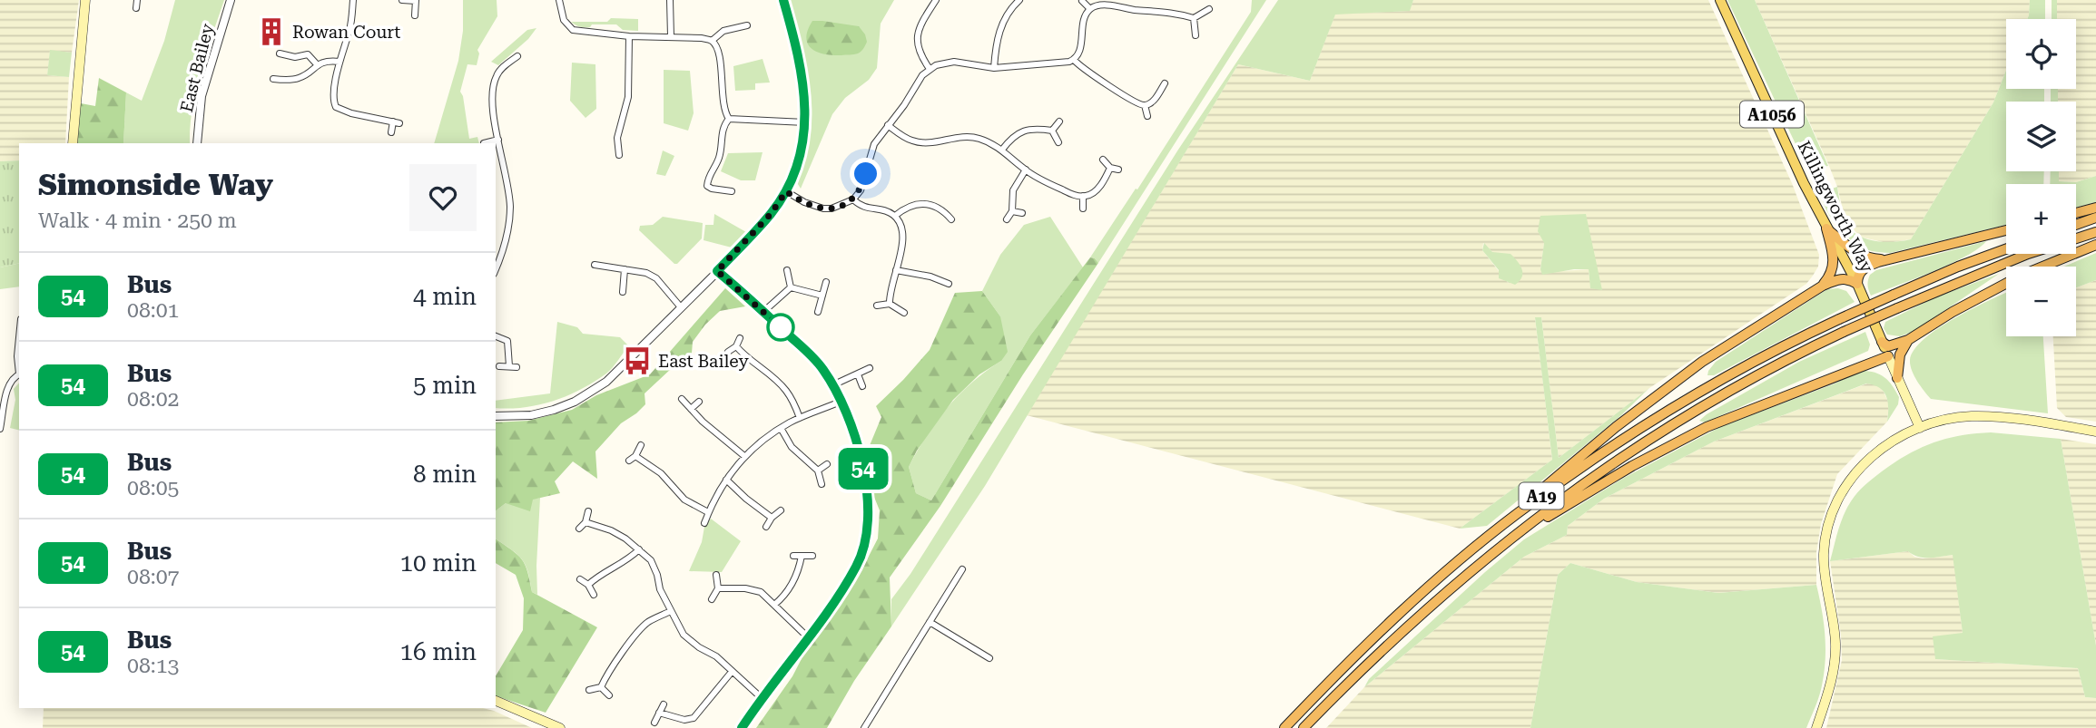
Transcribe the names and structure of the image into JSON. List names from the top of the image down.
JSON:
{
  "streets": {
    "highway": ["A1056", "A19"],
    "main road": ["Killingworth Way"],
    "street": ["East Bailey"]
  },
  "crossings": [
    ["A1056", "Killingworth Way"],
    ["Killingworth Way", "A19"]
  ],
  "places": {
    "building": ["Rowan Court"],
    "bus stop": ["East Bailey"]
  },
  "lines": ["bus line 54"],
  "page": {
    "on_map": "54",
    "map_buttons": ["+", "−"],
    "heading": ["Simonside Way", "Walk · 4 min · 250 m"],
    "list": [
      {
        "mark": "54",
        "name": "Bus",
        "note": "08:01",
        "value": "4 min"
      },
      {
        "mark": "54",
        "name": "Bus",
        "note": "08:02",
        "value": "5 min"
      },
      {
        "mark": "54",
        "name": "Bus",
        "note": "08:05",
        "value": "8 min"
      },
      {
        "mark": "54",
        "name": "Bus",
        "note": "08:07",
        "value": "10 min"
      },
      {
        "mark": "54",
        "name": "Bus",
        "note": "08:13",
        "value": "16 min"
      }
    ]
  }
}
